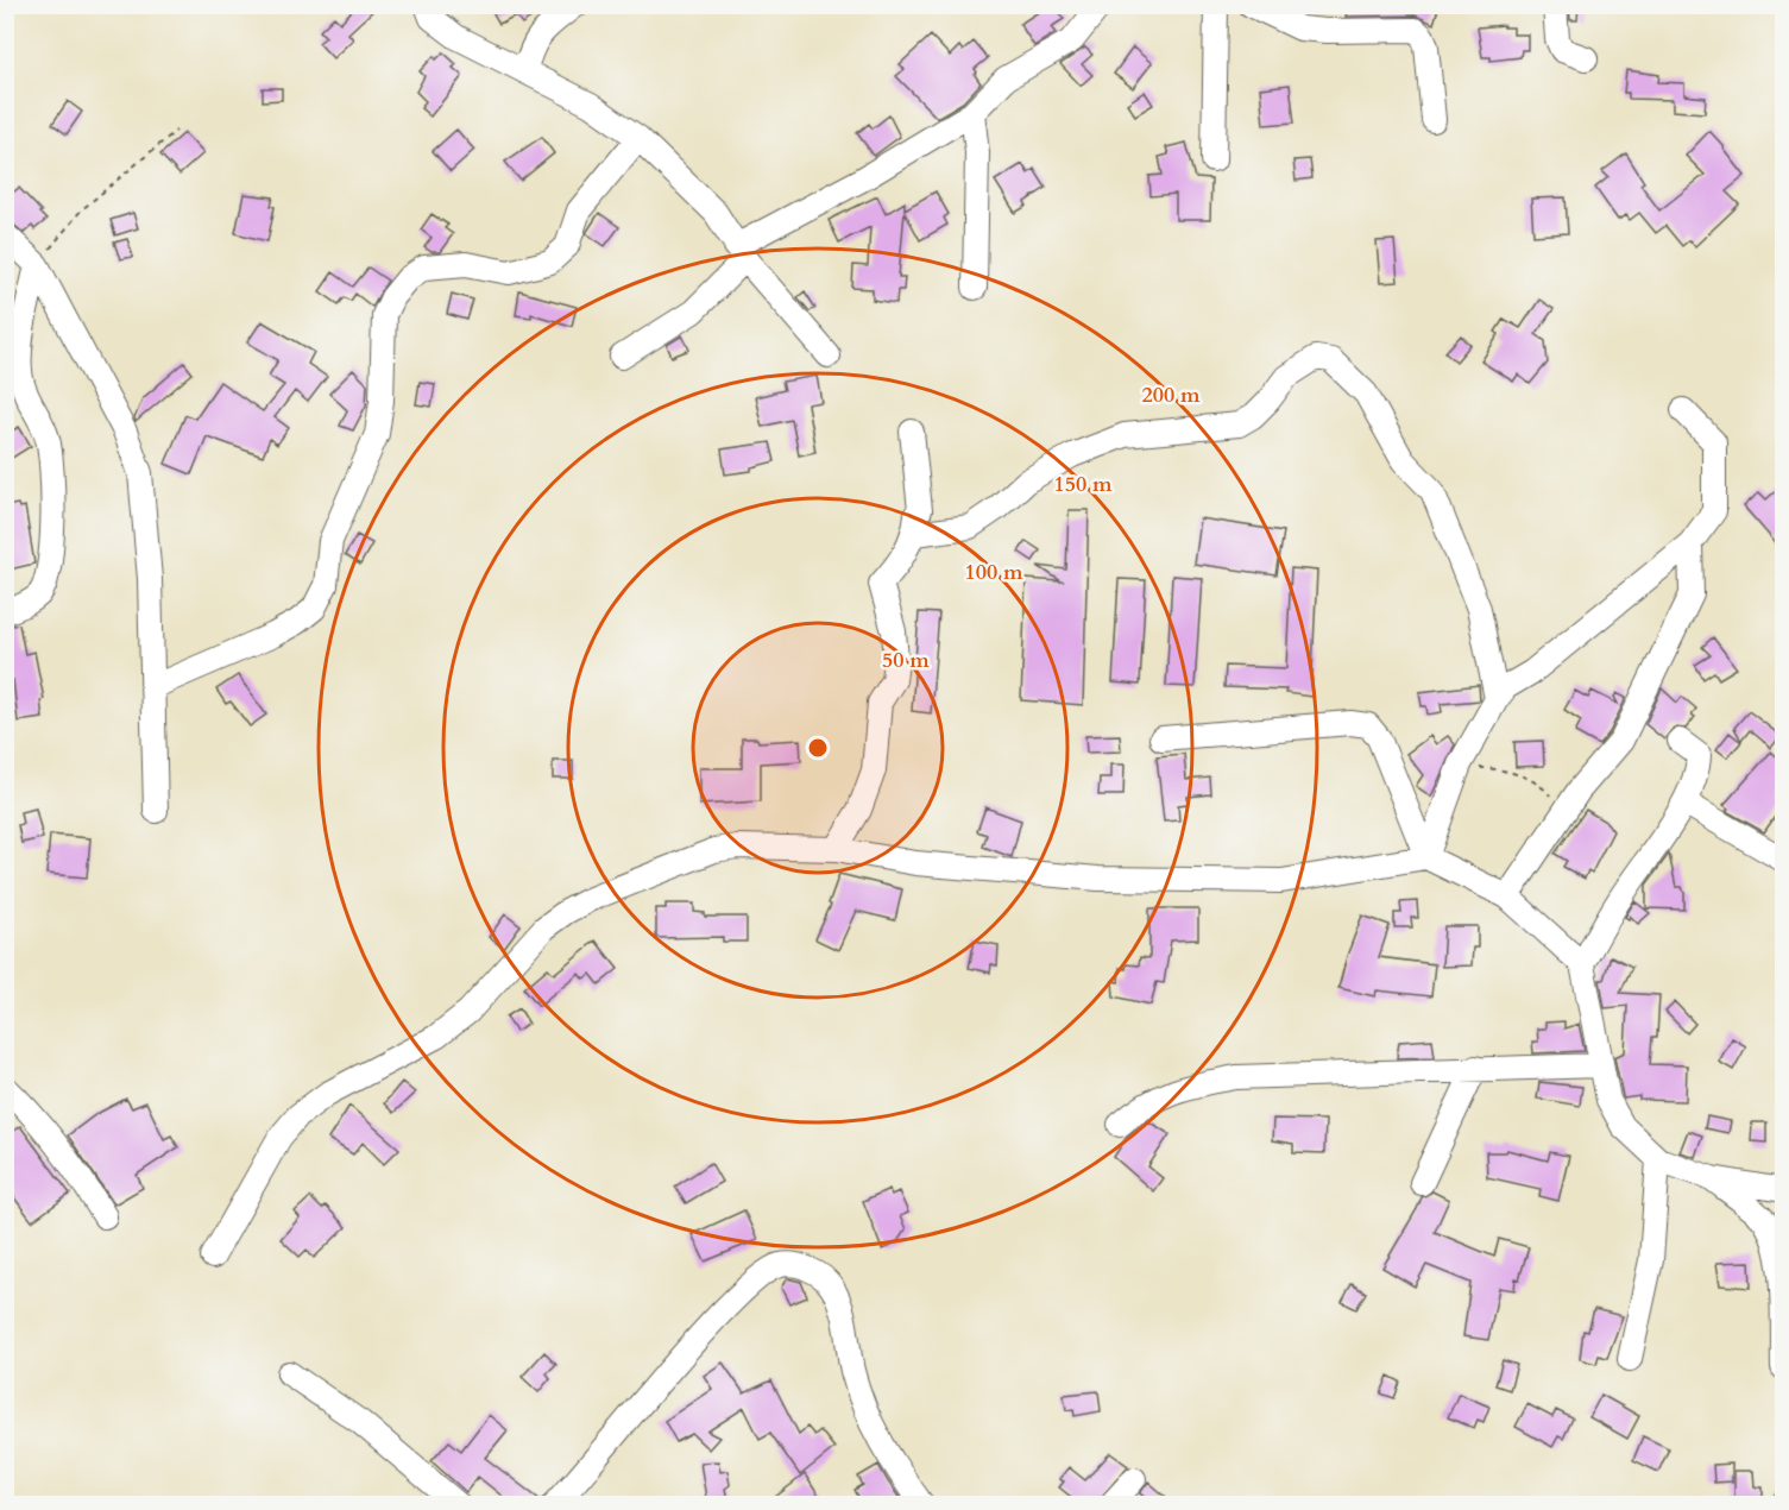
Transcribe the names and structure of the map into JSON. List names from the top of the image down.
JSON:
{
  "rings": [
    "200 m",
    "150 m",
    "100 m",
    "50 m"
  ]
}
